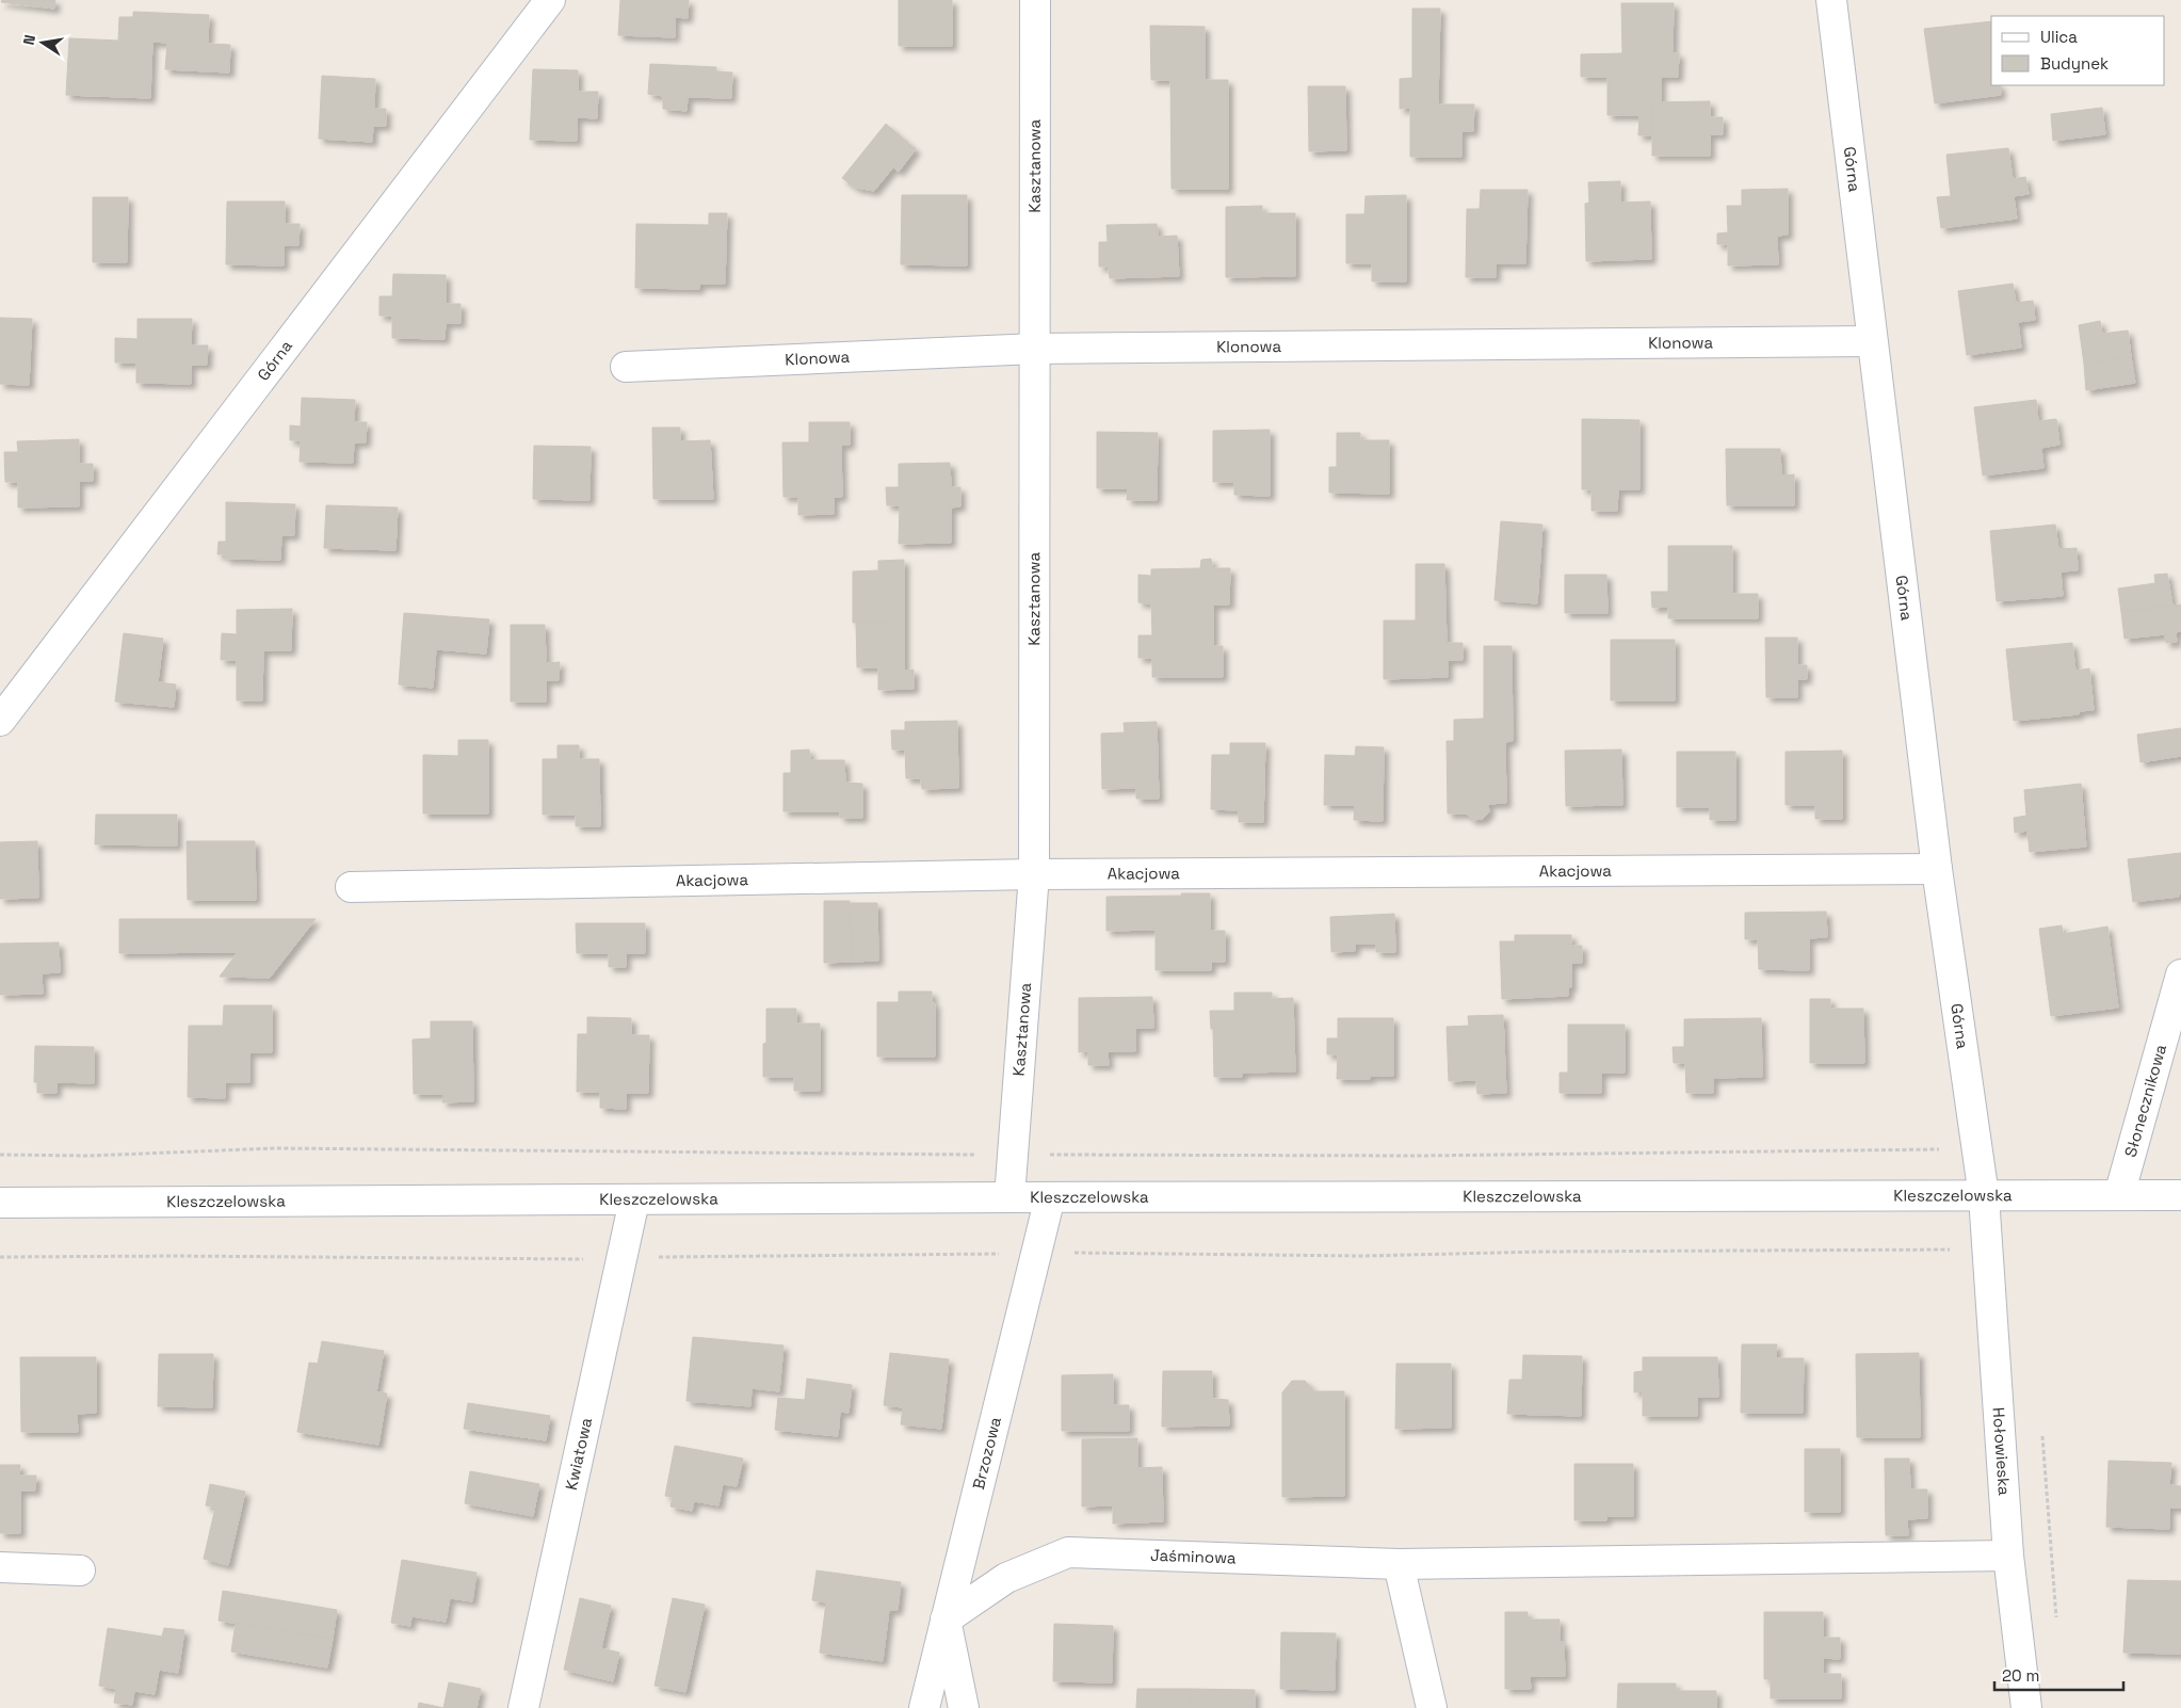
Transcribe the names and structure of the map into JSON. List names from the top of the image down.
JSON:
{
  "streets": {
    "street": [
      "Kasztanowa",
      "Górna",
      "Klonowa",
      "Akacjowa",
      "Słonecznikowa",
      "Kleszczelowska",
      "Brzozowa",
      "Hołowieska",
      "Kwiatowa",
      "Jaśminowa"
    ]
  },
  "crossings": [
    ["Kasztanowa", "Klonowa"],
    ["Kasztanowa", "Akacjowa"],
    ["Kasztanowa", "Kleszczelowska"],
    ["Górna", "Klonowa"],
    ["Górna", "Akacjowa"],
    ["Górna", "Kleszczelowska"],
    ["Górna", "Hołowieska"],
    ["Słonecznikowa", "Kleszczelowska"],
    ["Kleszczelowska", "Brzozowa"],
    ["Kleszczelowska", "Hołowieska"],
    ["Kleszczelowska", "Kwiatowa"],
    ["Brzozowa", "Jaśminowa"],
    ["Hołowieska", "Jaśminowa"]
  ],
  "legend": ["Ulica", "Budynek"],
  "scale_bar": "20 m",
  "north": "left"
}
